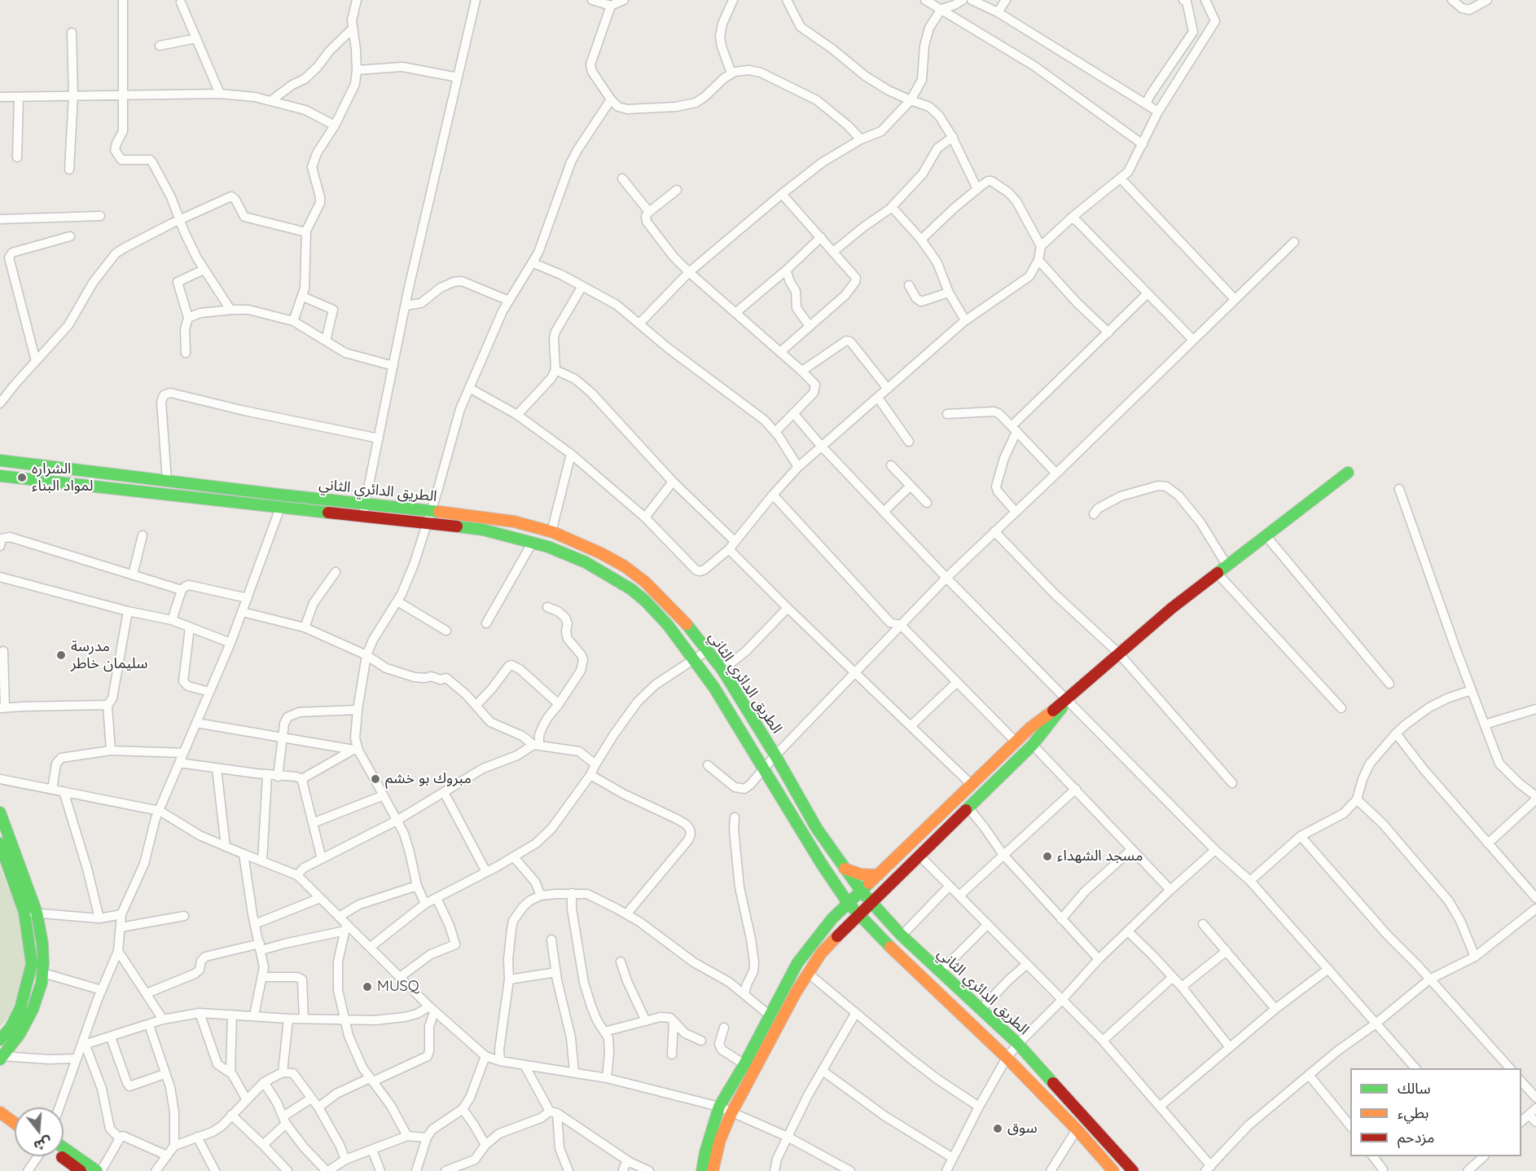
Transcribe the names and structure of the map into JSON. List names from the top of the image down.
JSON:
{
  "streets": {
    "main road": ["الطريق الدائري الثاني"]
  },
  "places": [
    "الشراره لمواد البناء",
    "مدرسة سليمان خاطر",
    "مبروك بو خشم",
    "مسجد الشهداء",
    "MUSQ",
    "سوق"
  ],
  "legend": ["سالك", "بطيء", "مزدحم"],
  "north": "bottom"
}
